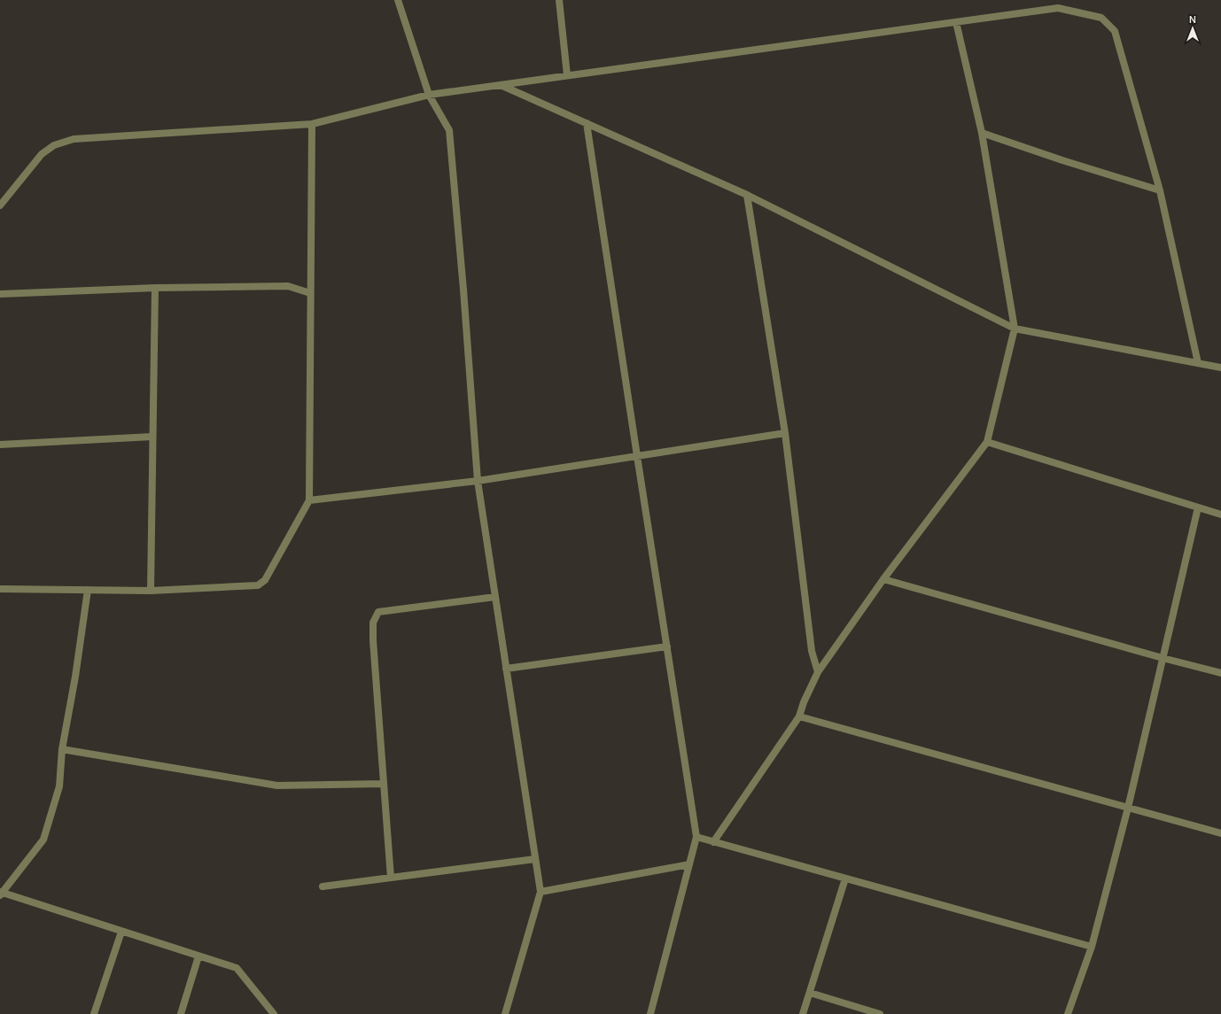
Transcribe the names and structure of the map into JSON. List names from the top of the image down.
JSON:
{
  "north": "top"
}
